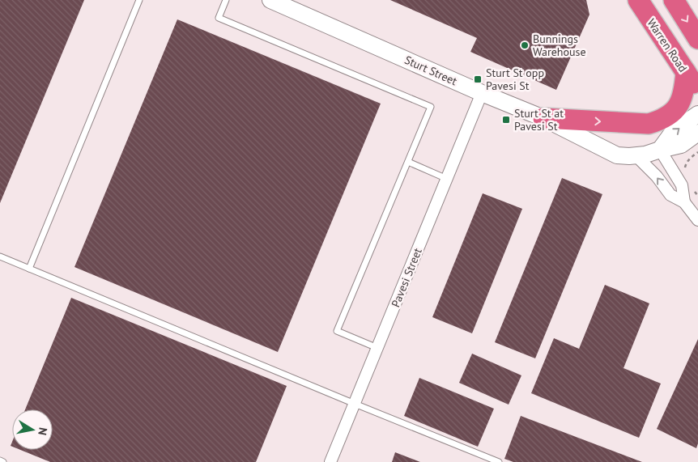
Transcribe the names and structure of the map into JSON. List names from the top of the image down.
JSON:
{
  "streets": {
    "highway": ["Warren Road"],
    "street": ["Sturt Street", "Pavesi Street"]
  },
  "crossings": [
    ["Sturt Street", "Pavesi Street"]
  ],
  "places": {
    "other": ["Bunnings Warehouse"],
    "transit": ["Sturt St opp Pavesi St", "Sturt St at Pavesi St"]
  },
  "north": "right"
}
